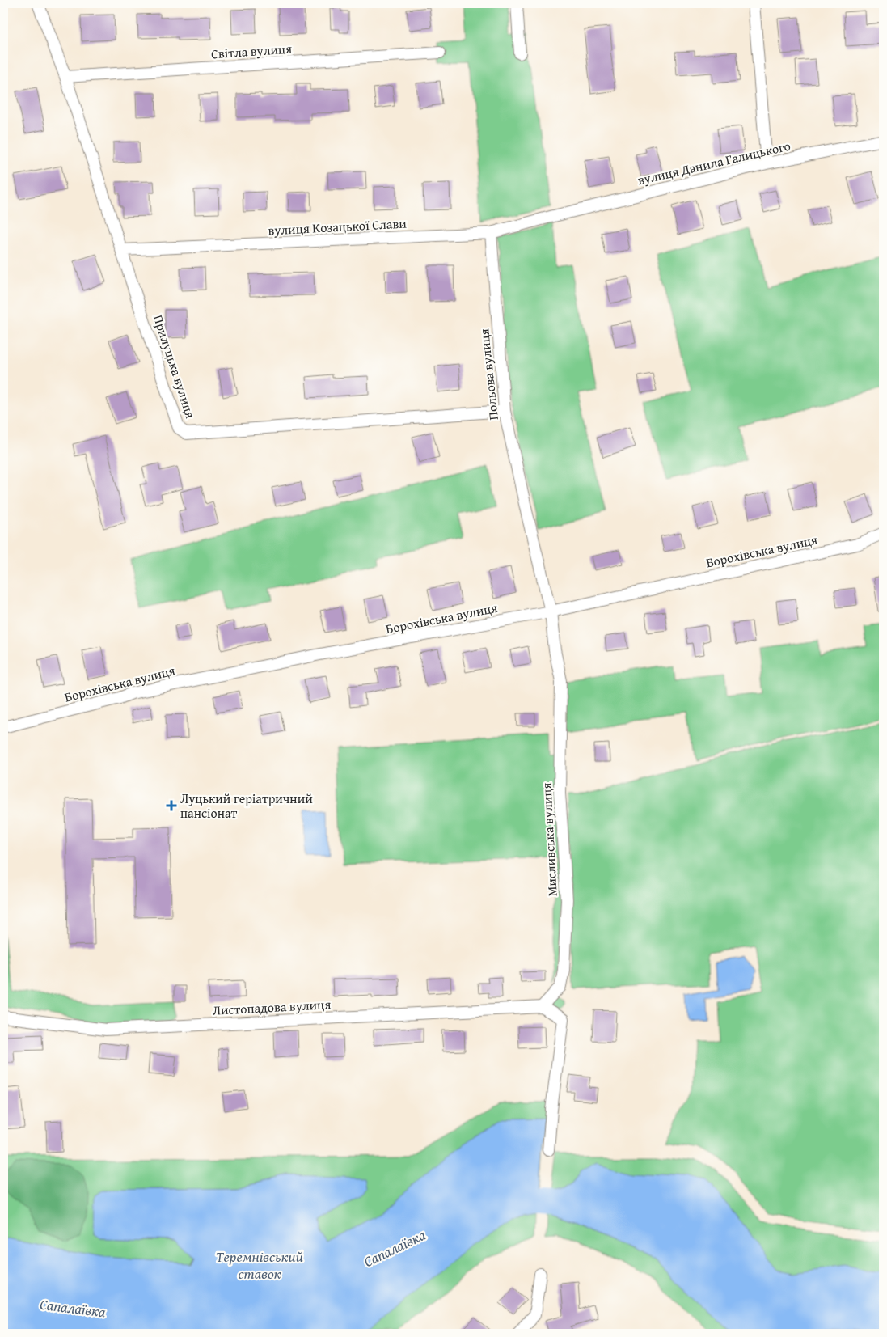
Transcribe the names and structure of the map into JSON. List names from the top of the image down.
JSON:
{
  "streets": {
    "street": [
      "Світла вулиця",
      "вулиця Данила Галицького",
      "вулиця Козацької Слави",
      "Прилуцька вулиця",
      "Польова вулиця",
      "Борохівська вулиця",
      "Мисливська вулиця",
      "Листопадова вулиця"
    ]
  },
  "crossings": [
    ["Світла вулиця", "Прилуцька вулиця"],
    ["вулиця Данила Галицького", "вулиця Козацької Слави"],
    ["вулиця Козацької Слави", "Прилуцька вулиця"],
    ["вулиця Козацької Слави", "Польова вулиця"],
    ["Прилуцька вулиця", "Польова вулиця"],
    ["Польова вулиця", "Мисливська вулиця"],
    ["Борохівська вулиця", "Мисливська вулиця"],
    ["Мисливська вулиця", "Листопадова вулиця"]
  ],
  "water": ["Сапалаївка", "Теремнівський ставок"],
  "places": {
    "health": ["Луцький геріатричний пансіонат"]
  }
}
